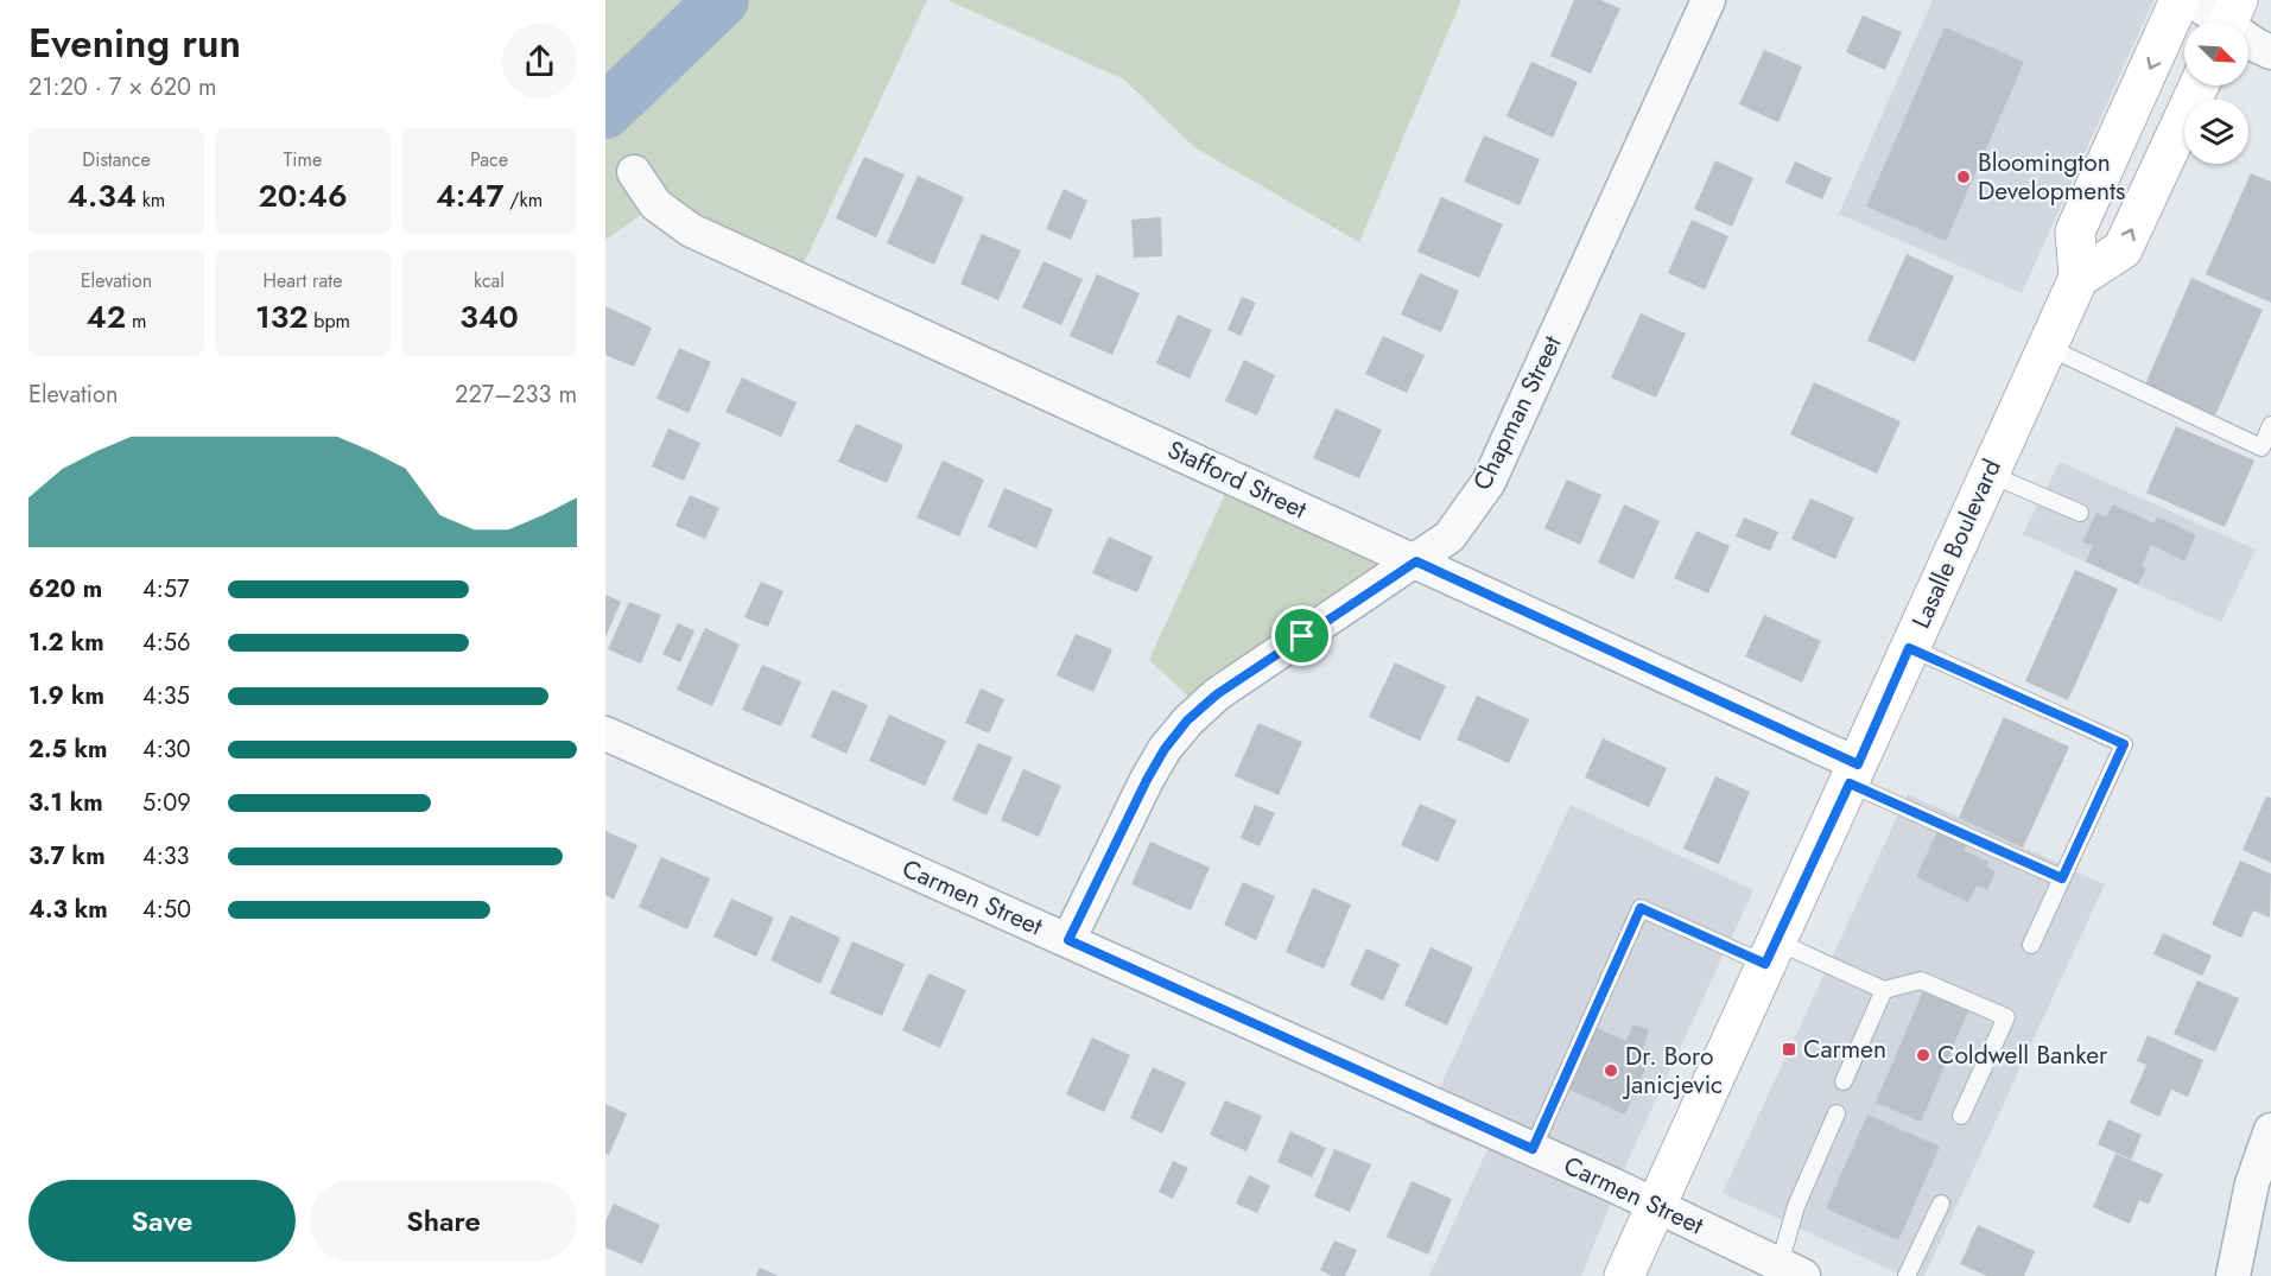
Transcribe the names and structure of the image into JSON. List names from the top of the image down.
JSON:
{
  "streets": {
    "main road": ["Lasalle Boulevard"],
    "street": ["Chapman Street", "Stafford Street", "Carmen Street"]
  },
  "crossings": [
    ["Chapman Street", "Stafford Street"],
    ["Chapman Street", "Carmen Street"],
    ["Stafford Street", "Lasalle Boulevard"],
    ["Lasalle Boulevard", "Carmen Street"]
  ],
  "places": {
    "other": ["Bloomington Developments", "Coldwell Banker", "Dr. Boro Janicjevic"],
    "transit": ["Carmen"]
  },
  "north": "bottom right",
  "page": {
    "heading": ["Evening run", "21:20 · 7 × 620 m"],
    "stats": [
      ["Distance", "4.34 km"],
      ["Time", "20:46"],
      ["Pace", "4:47 /km"],
      ["Elevation", "42 m"],
      ["Heart rate", "132 bpm"],
      ["kcal", "340"]
    ],
    "chart": ["Elevation", "227–233 m"],
    "list": [
      {
        "name": "620 m",
        "note": "4:57"
      },
      {
        "name": "1.2 km",
        "note": "4:56"
      },
      {
        "name": "1.9 km",
        "note": "4:35"
      },
      {
        "name": "2.5 km",
        "note": "4:30"
      },
      {
        "name": "3.1 km",
        "note": "5:09"
      },
      {
        "name": "3.7 km",
        "note": "4:33"
      },
      {
        "name": "4.3 km",
        "note": "4:50"
      }
    ],
    "buttons": ["Save", "Share"]
  }
}
